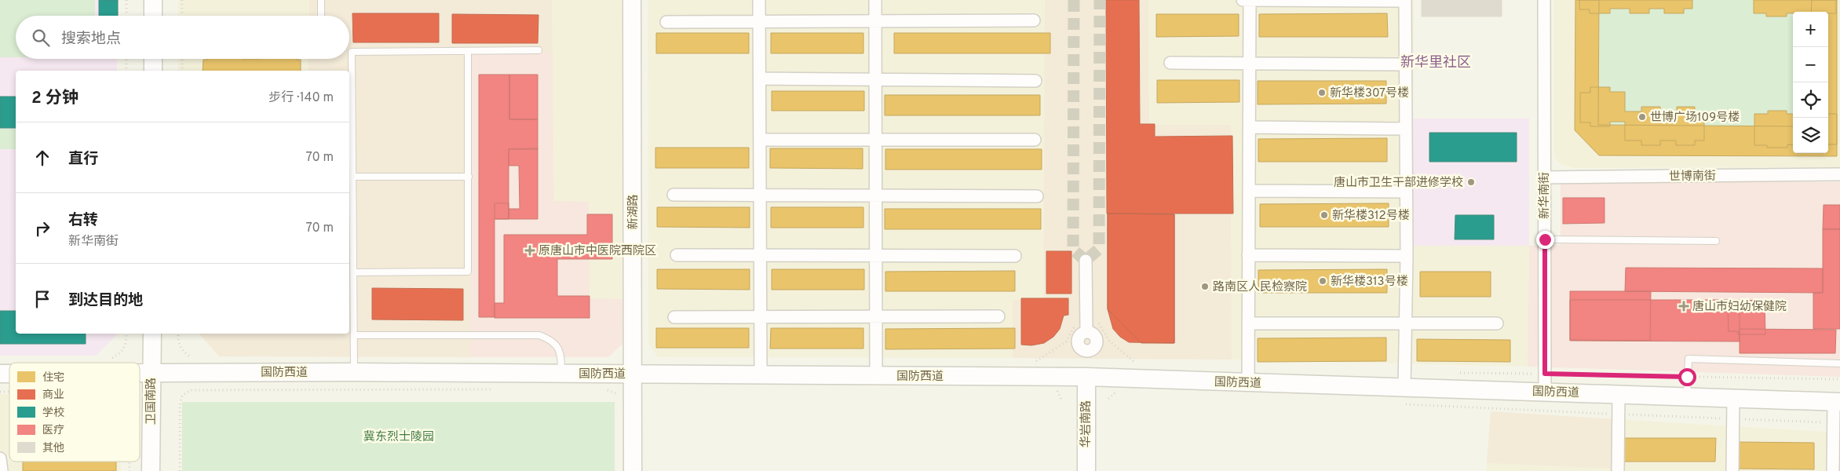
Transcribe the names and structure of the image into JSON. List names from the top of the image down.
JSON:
{
  "streets": {
    "street": [
      "世博南街",
      "新华南街",
      "新湖路",
      "国防西道",
      "卫国南路",
      "华岩南路"
    ]
  },
  "crossings": [
    ["世博南街", "新华南街"],
    ["新华南街", "国防西道"],
    ["新湖路", "国防西道"],
    ["国防西道", "卫国南路"],
    ["国防西道", "华岩南路"]
  ],
  "districts": ["新华里社区"],
  "parks": ["冀东烈士陵园"],
  "places": {
    "other": [
      "新华楼307号楼",
      "世博广场109号楼",
      "唐山市卫生干部进修学校",
      "新华楼312号楼",
      "新华楼313号楼",
      "路南区人民检察院"
    ],
    "health": ["原唐山市中医院西院区", "唐山市妇幼保健院"]
  },
  "legend": [
    "住宅",
    "商业",
    "学校",
    "医疗",
    "其他"
  ],
  "page": {
    "map_buttons": ["+", "−"],
    "search": "搜索地点",
    "heading": ["2 分钟", "步行 · 140 m"],
    "list": [
      ["直行", "70 m"],
      ["右转", "新华南街", "70 m"],
      "到达目的地"
    ]
  }
}
